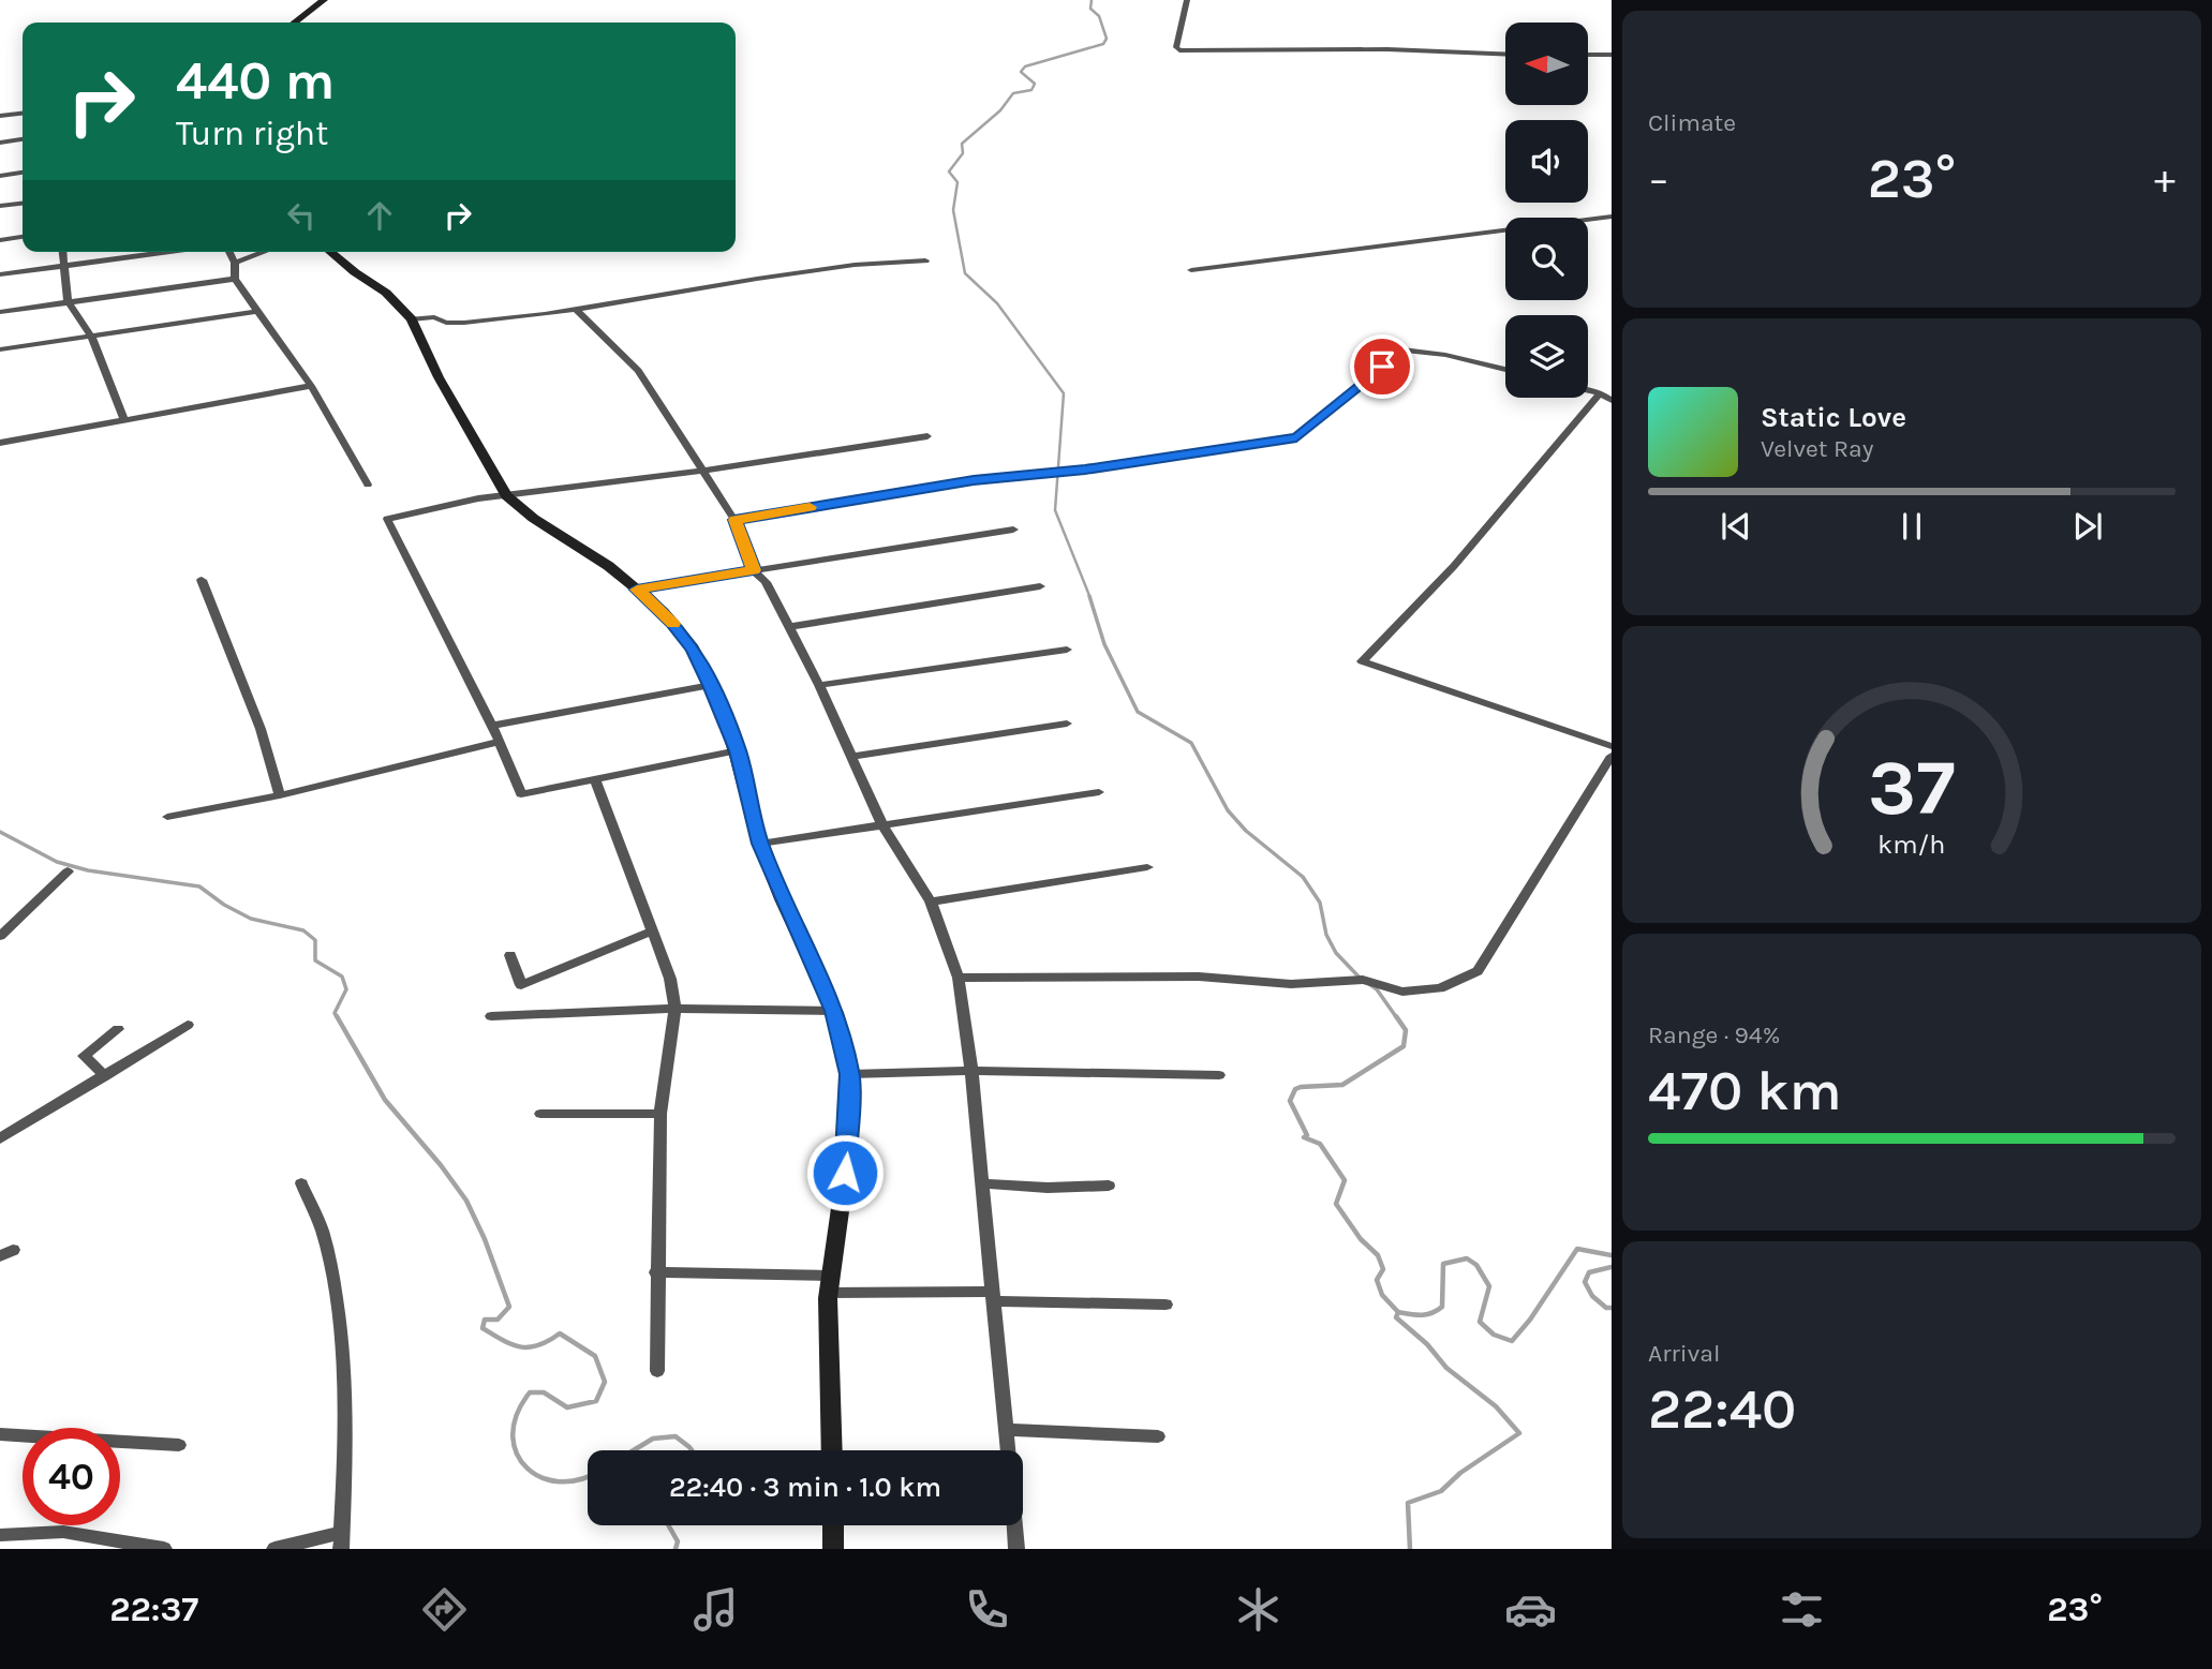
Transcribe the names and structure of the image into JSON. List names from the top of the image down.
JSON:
{
  "north": "left",
  "page": {
    "tile": [
      "Climate",
      ["Range · 94%", "470 km"],
      ["Arrival", "22:40"]
    ],
    "turn": ["440 m", "Turn right"],
    "heat": ["−", "23°", "+"],
    "song": ["Static Love", "Velvet Ray"],
    "limit": "40",
    "trip": "22:40 · 3 min · 1.0 km",
    "tabs": ["22:37", "23°"],
    "gauge": ["37", "km/h"]
  }
}
